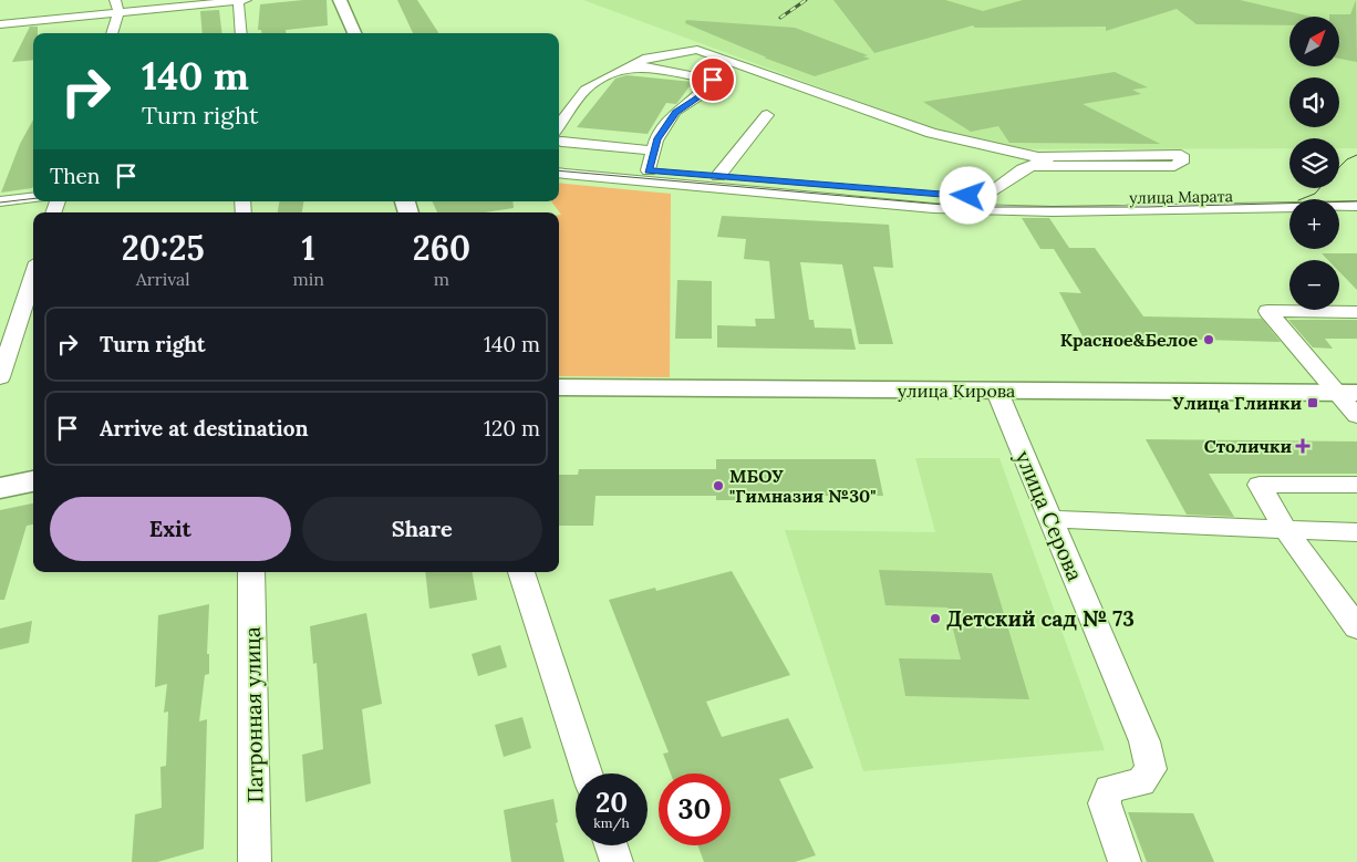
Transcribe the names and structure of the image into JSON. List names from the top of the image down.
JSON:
{
  "streets": {
    "main road": ["улица Кирова"],
    "street": ["улица Марата", "улица Серова", "Патронная улица"]
  },
  "crossings": [
    ["улица Кирова", "улица Серова"]
  ],
  "places": {
    "other": ["Красное&Белое", "МБОУ \"Гимназия №30\"", "Детский сад № 73"],
    "transit": ["Улица Глинки"],
    "health": ["Столички"]
  },
  "north": "top right",
  "page": {
    "map_buttons": ["+", "−"],
    "turn": ["140 m", "Turn right"],
    "then": "Then",
    "eta": [
      "20:25",
      "Arrival",
      "1",
      "min",
      "260",
      "m"
    ],
    "list": [
      {
        "name": "Turn right",
        "value": "140 m"
      },
      {
        "name": "Arrive at destination",
        "value": "120 m"
      }
    ],
    "buttons": ["Exit", "Share"],
    "speed": "20 km/h",
    "limit": "30"
  }
}
